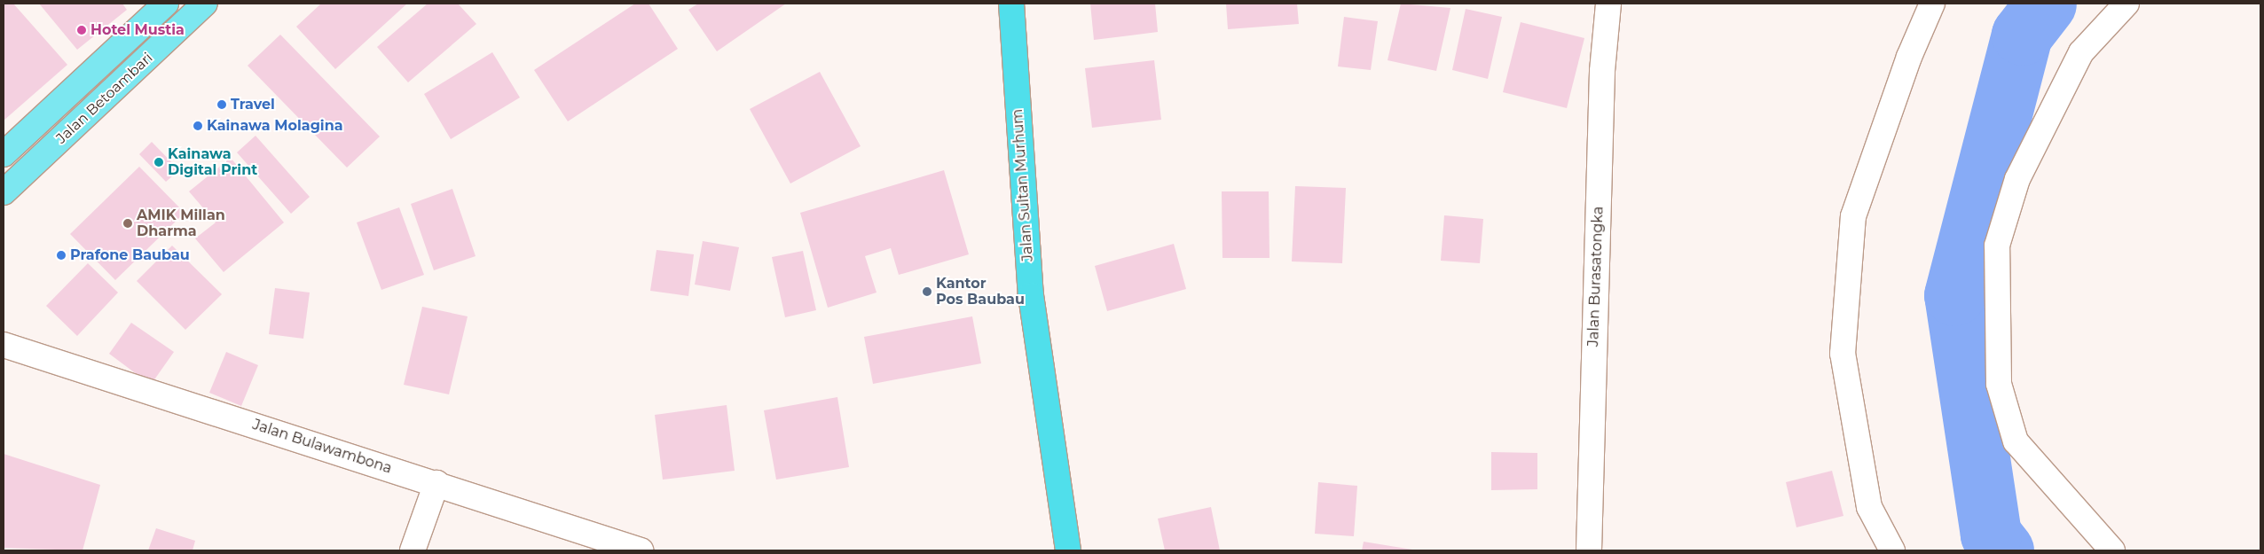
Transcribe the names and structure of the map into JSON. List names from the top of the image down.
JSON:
{
  "streets": {
    "highway": ["Jalan Sultan Murhum"],
    "main road": ["Jalan Betoambari"],
    "street": ["Jalan Burasatongka", "Jalan Bulawambona"]
  },
  "places": [
    "Hotel Mustia",
    "Travel",
    "Kainawa Molagina",
    "Kainawa Digital Print",
    "AMIK Millan Dharma",
    "Prafone Baubau",
    "Kantor Pos Baubau"
  ]
}
